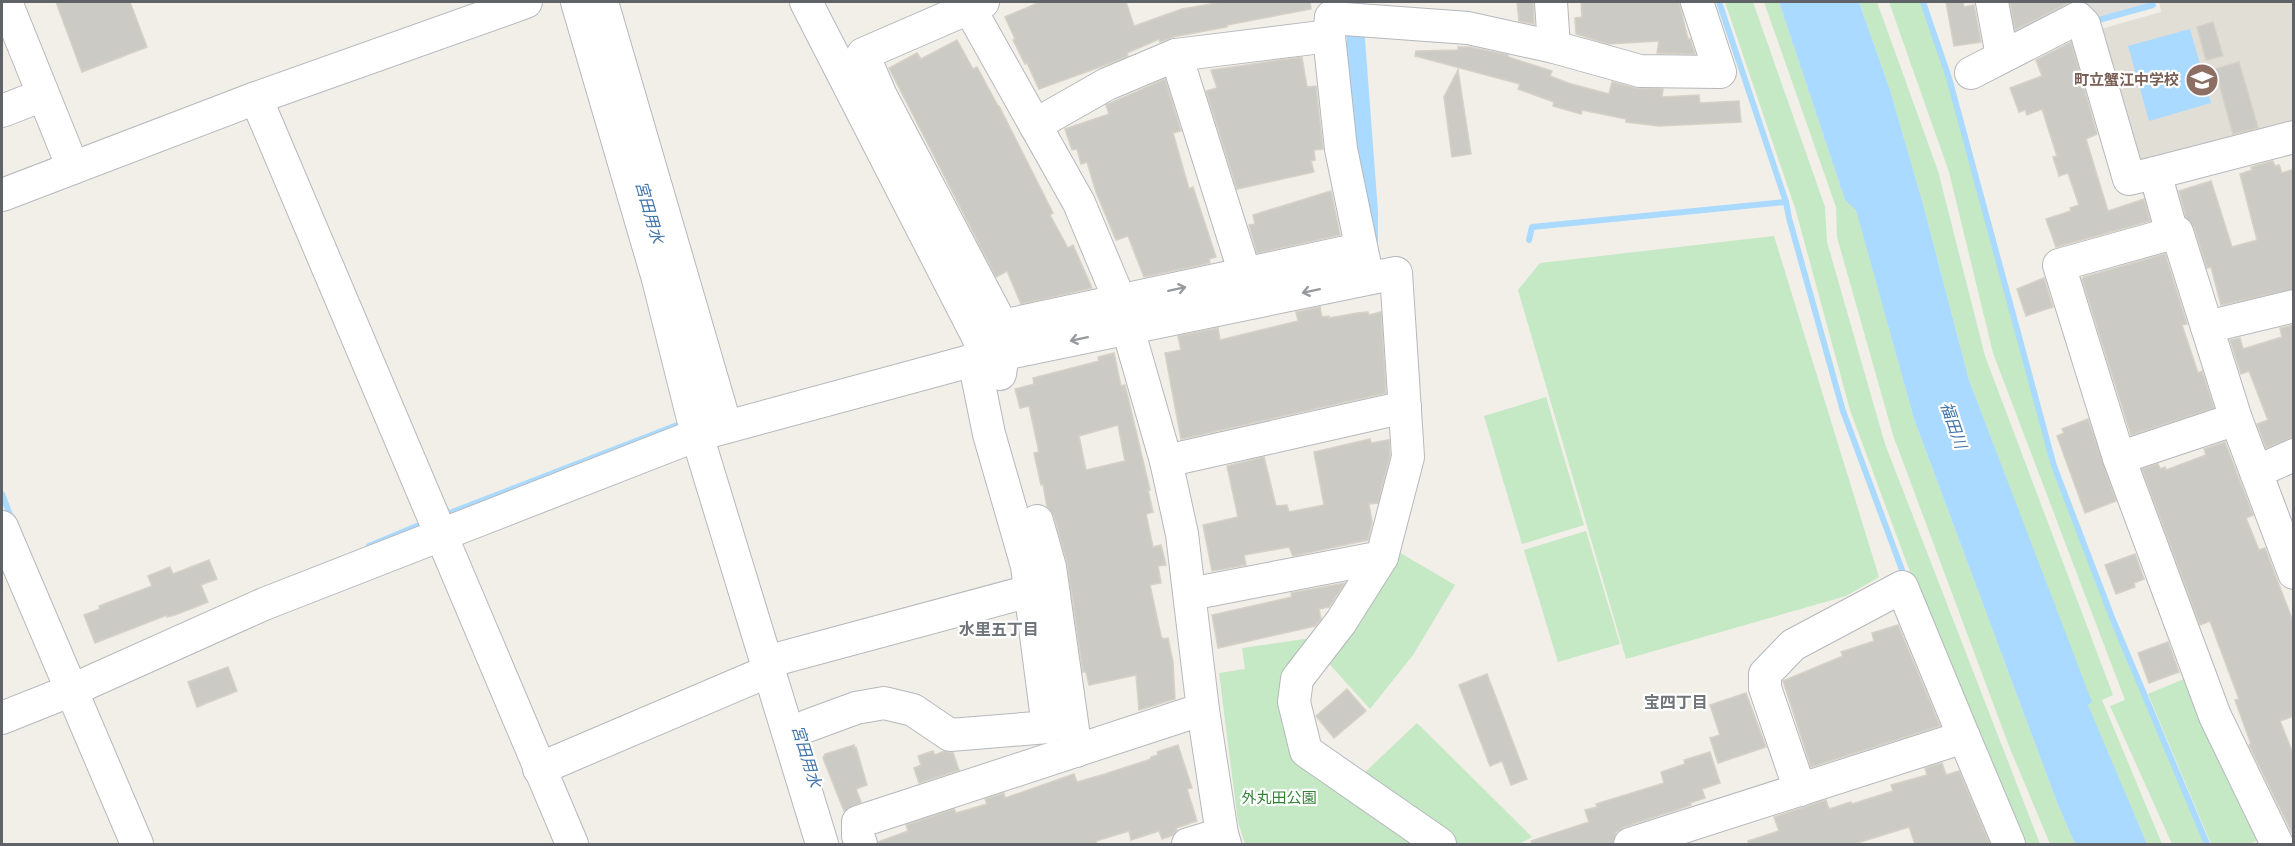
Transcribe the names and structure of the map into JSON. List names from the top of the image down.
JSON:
{
  "districts": ["水里五丁目", "宝四丁目"],
  "water": ["宮田用水", "福田川"],
  "parks": ["外丸田公園"],
  "places": {
    "school or university": ["町立蟹江中学校"]
  }
}
